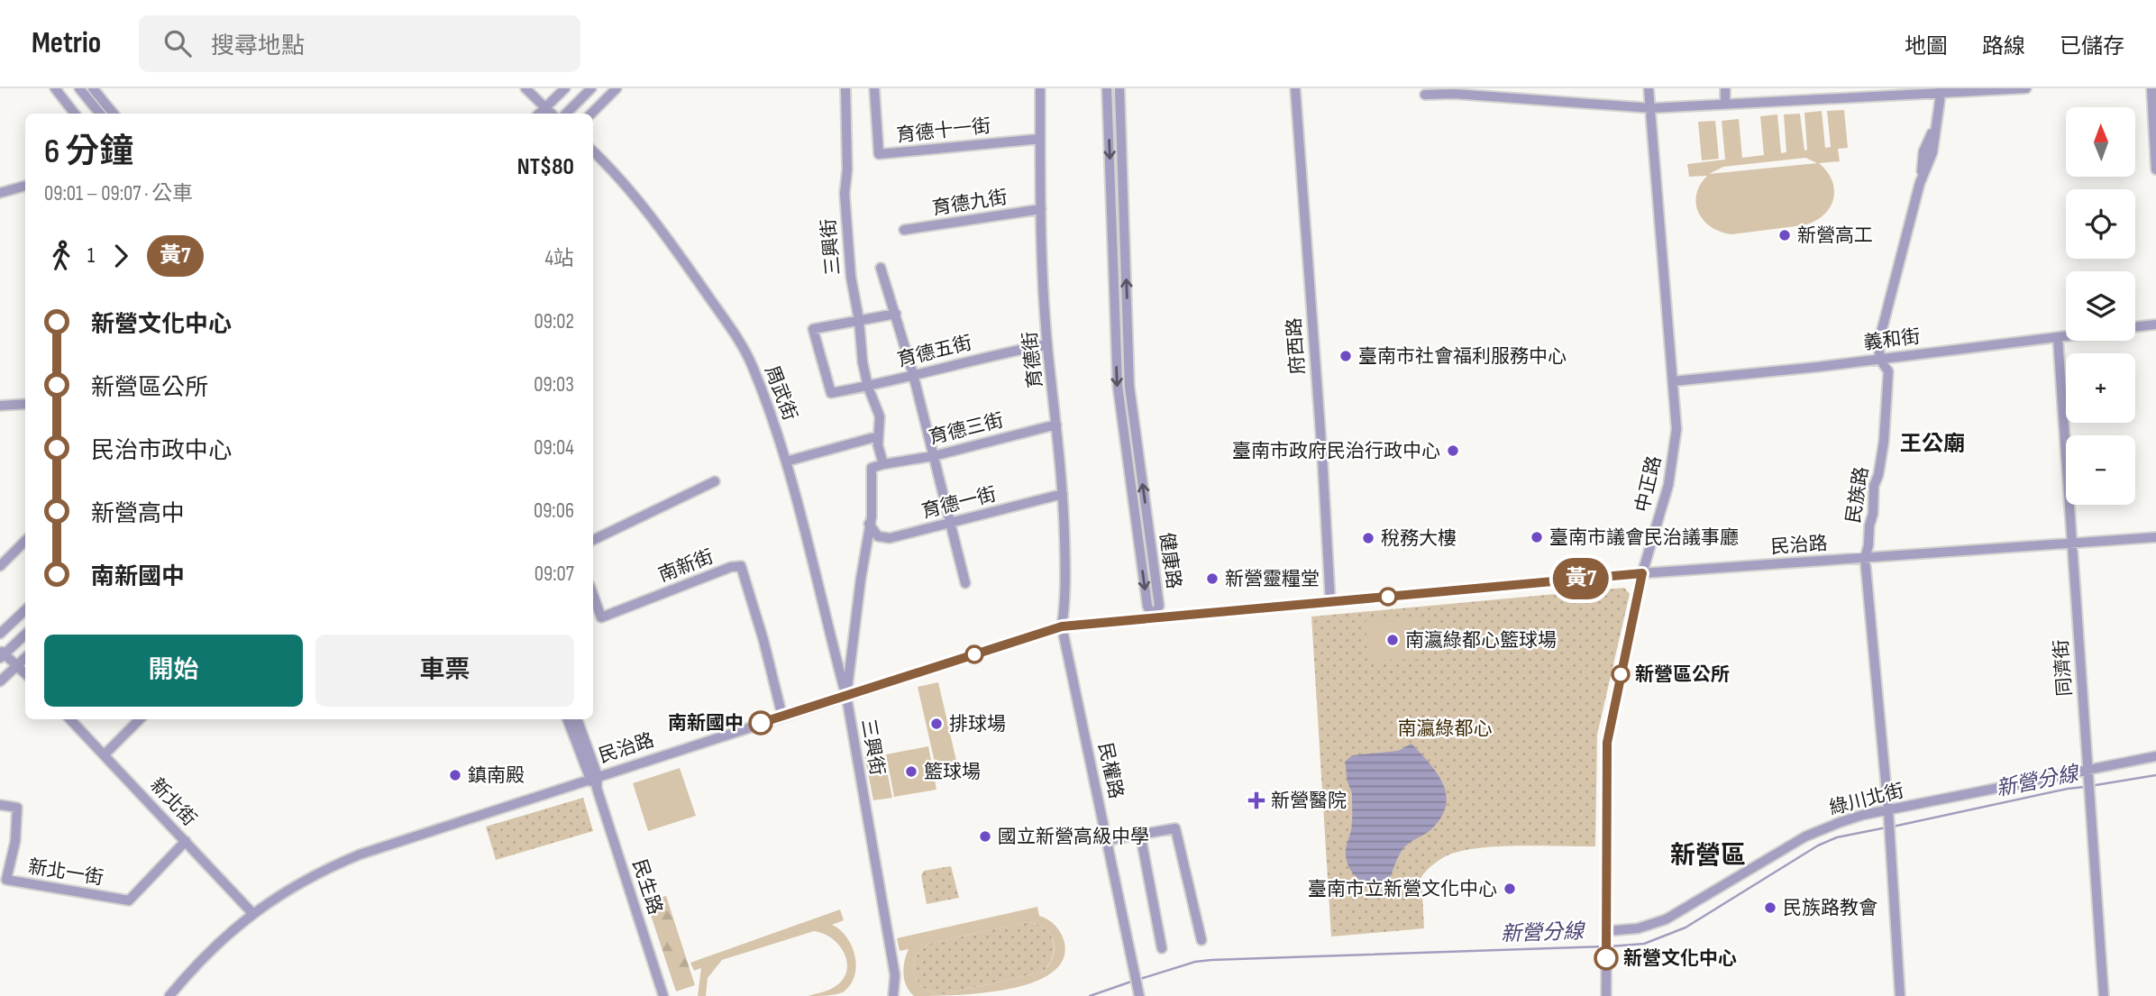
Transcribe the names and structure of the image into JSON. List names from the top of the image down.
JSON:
{
  "streets": {
    "street": [
      "育德十一街",
      "育德九街",
      "三興街",
      "義和街",
      "府西路",
      "育德五街",
      "育德街",
      "周武街",
      "育德三街",
      "中正路",
      "民族路",
      "育德一街",
      "民治路",
      "健康路",
      "南新街",
      "同濟街",
      "民權路",
      "綠川北街",
      "新北街",
      "新北一街",
      "民生路"
    ]
  },
  "crossings": [
    ["育德十一街", "育德街"],
    ["育德九街", "育德街"],
    ["三興街", "育德五街"],
    ["三興街", "周武街"],
    ["三興街", "育德三街"],
    ["三興街", "育德一街"],
    ["三興街", "民治路"],
    ["義和街", "中正路"],
    ["義和街", "民族路"],
    ["義和街", "同濟街"],
    ["府西路", "民治路"],
    ["育德五街", "育德街"],
    ["育德街", "育德三街"],
    ["育德街", "育德一街"],
    ["育德街", "民治路"],
    ["育德街", "民權路"],
    ["周武街", "民治路"],
    ["中正路", "民治路"],
    ["中正路", "綠川北街"],
    ["民族路", "民治路"],
    ["民族路", "綠川北街"],
    ["民治路", "健康路"],
    ["民治路", "南新街"],
    ["民治路", "同濟街"],
    ["民治路", "民權路"],
    ["民治路", "新北街"],
    ["民治路", "民生路"],
    ["同濟街", "綠川北街"],
    ["新北街", "新北一街"]
  ],
  "districts": ["王公廟", "新營區"],
  "water": ["新營分線"],
  "parks": ["南瀛綠都心"],
  "places": {
    "other": [
      "新營高工",
      "臺南市社會福利服務中心",
      "臺南市政府民治行政中心",
      "臺南市議會民治議事廳",
      "稅務大樓",
      "新營靈糧堂",
      "南瀛綠都心籃球場",
      "新營區公所",
      "南新國中",
      "排球場",
      "籃球場",
      "鎮南殿",
      "國立新營高級中學",
      "臺南市立新營文化中心",
      "民族路教會",
      "新營文化中心"
    ],
    "health": ["新營醫院"]
  },
  "lines": ["bus line 黃7"],
  "north": "top",
  "page": {
    "header": "Metrio",
    "search": "搜尋地點",
    "nav": ["地圖", "路線", "已儲存"],
    "on_map": "黃7",
    "map_buttons": ["+", "−"],
    "heading": ["6 分鐘", "09:01 – 09:07 · 公車", "NT$80"],
    "legs": ["1", "黃7", "4站"],
    "list": [
      {
        "name": "新營文化中心",
        "value": "09:02"
      },
      {
        "name": "新營區公所",
        "value": "09:03"
      },
      {
        "name": "民治市政中心",
        "value": "09:04"
      },
      {
        "name": "新營高中",
        "value": "09:06"
      },
      {
        "name": "南新國中",
        "value": "09:07"
      }
    ],
    "buttons": ["開始", "車票"]
  }
}
